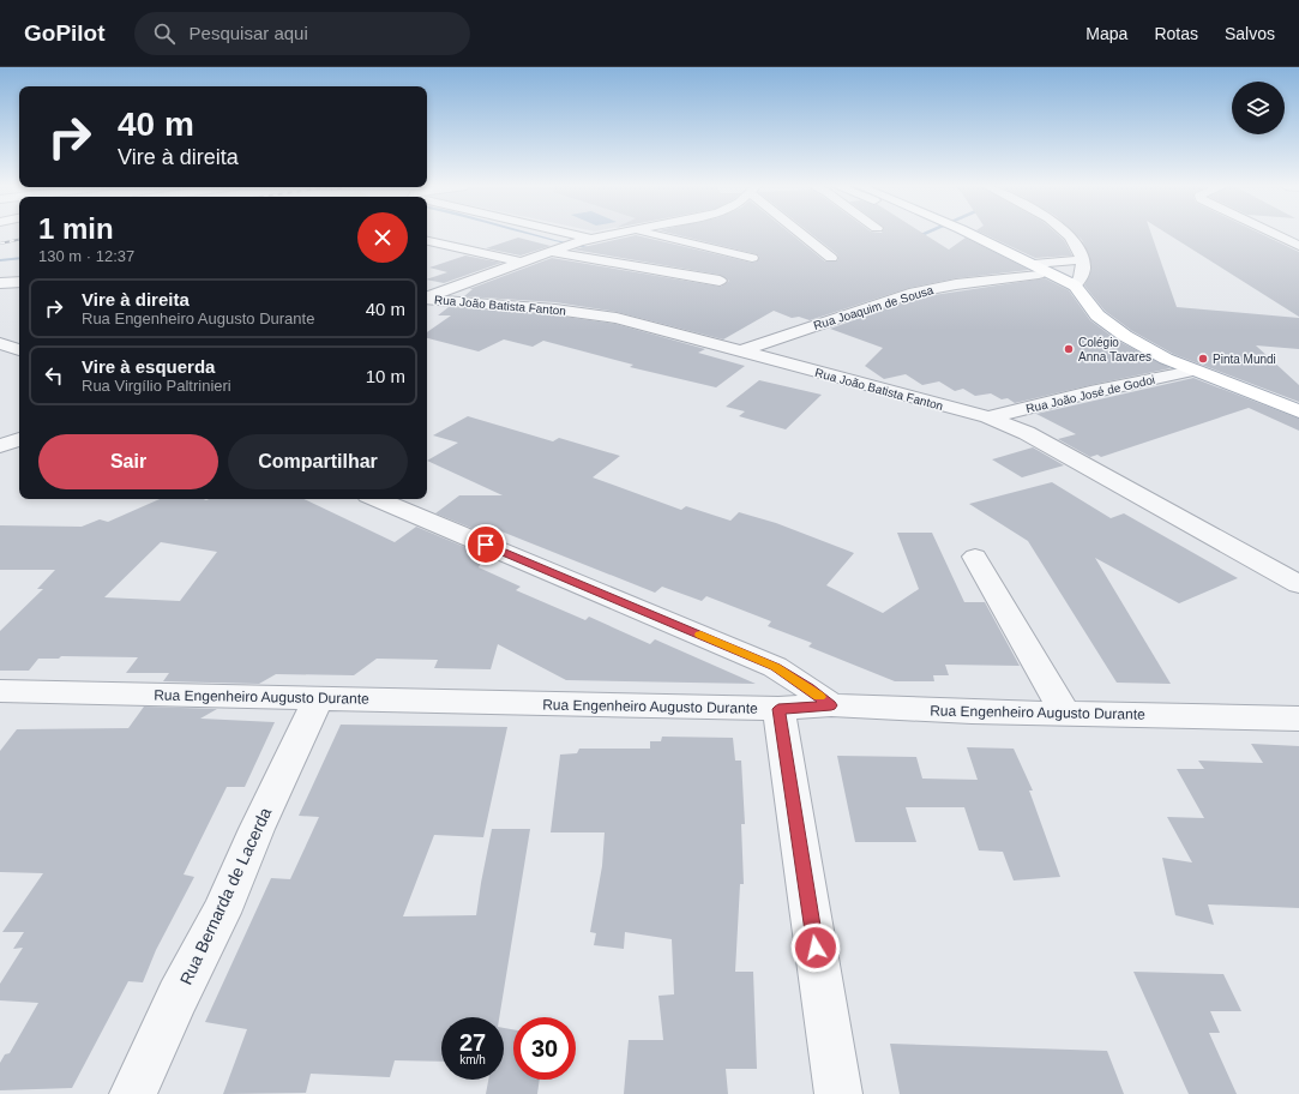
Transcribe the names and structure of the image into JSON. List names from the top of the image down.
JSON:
{
  "streets": {
    "street": [
      "Rua João Batista Fanton",
      "Rua Joaquim de Sousa",
      "Rua João José de Godoi",
      "Rua Engenheiro Augusto Durante",
      "Rua Bernarda de Lacerda"
    ]
  },
  "crossings": [
    ["Rua João Batista Fanton", "Rua Joaquim de Sousa"],
    ["Rua João Batista Fanton", "Rua João José de Godoi"],
    ["Rua Engenheiro Augusto Durante", "Rua Bernarda de Lacerda"]
  ],
  "places": ["Colégio Anna Tavares", "Pinta Mundi"],
  "page": {
    "header": "GoPilot",
    "search": "Pesquisar aqui",
    "nav": ["Mapa", "Rotas", "Salvos"],
    "turn": ["40 m", "Vire à direita"],
    "heading": ["1 min", "130 m · 12:37"],
    "list": [
      {
        "name": "Vire à direita",
        "note": "Rua Engenheiro Augusto Durante",
        "value": "40 m"
      },
      {
        "name": "Vire à esquerda",
        "note": "Rua Virgílio Paltrinieri",
        "value": "10 m"
      }
    ],
    "buttons": ["Sair", "Compartilhar"],
    "speed": "27 km/h",
    "limit": "30"
  }
}
